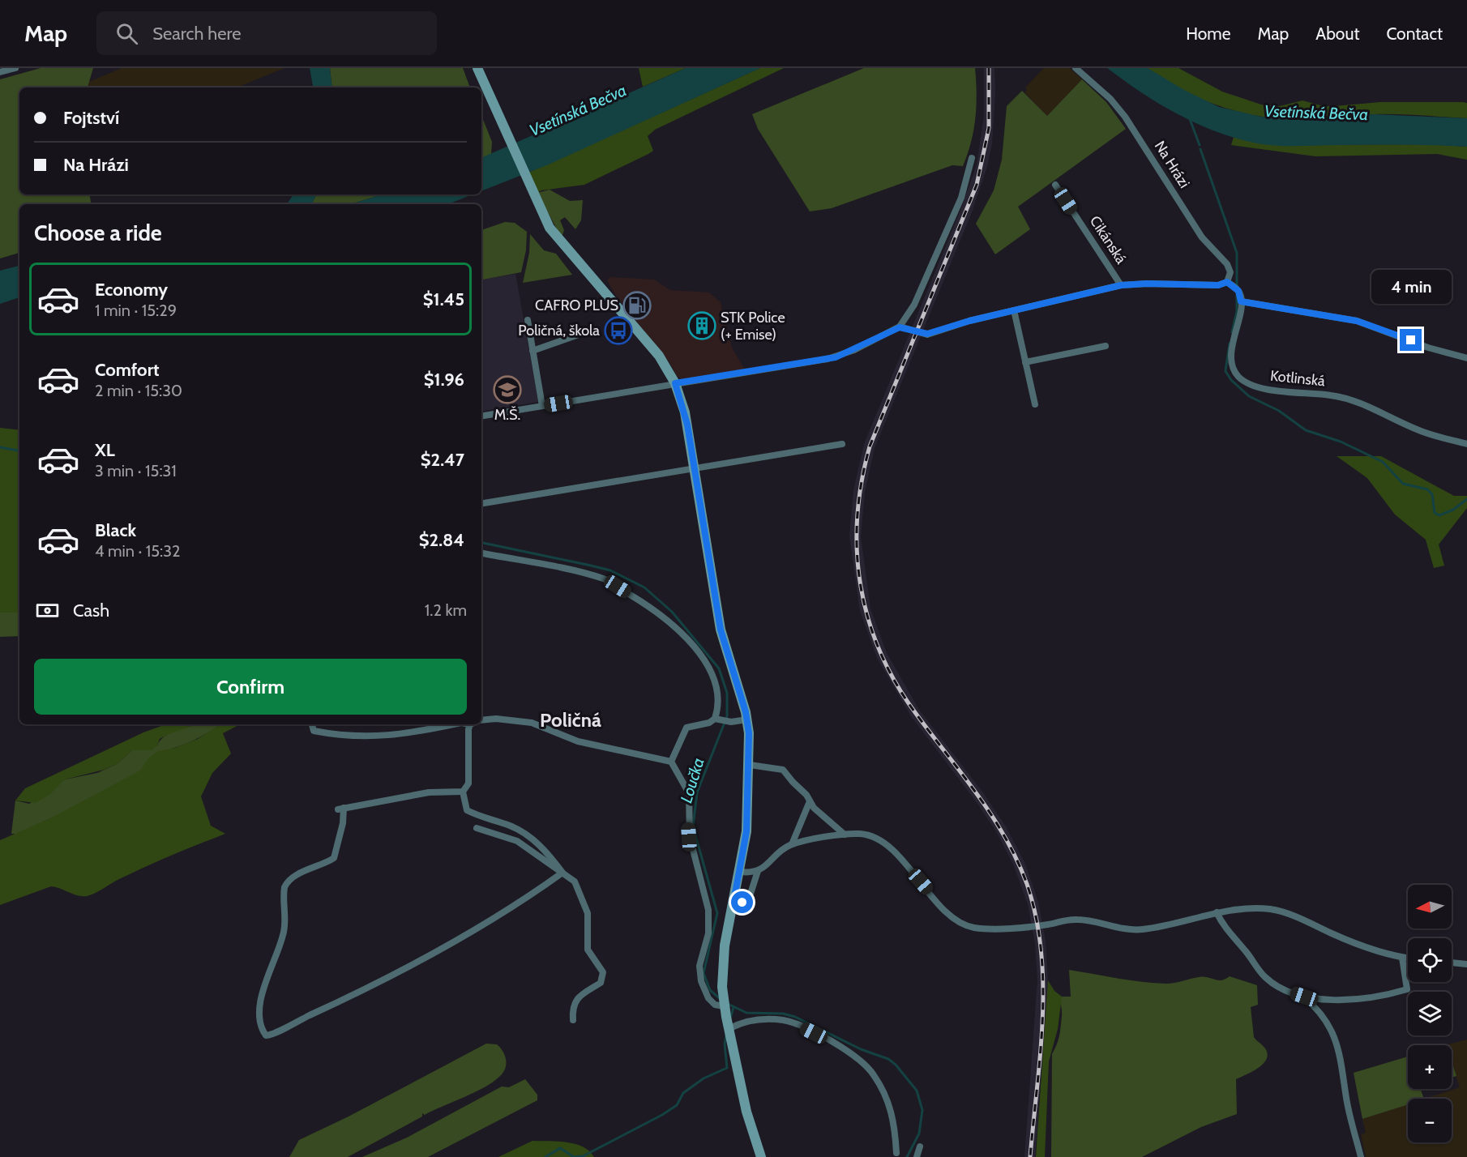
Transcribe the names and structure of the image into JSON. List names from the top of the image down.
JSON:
{
  "streets": {
    "street": ["Na Hrázi", "Cikánská", "Kotlinská"]
  },
  "crossings": [
    ["Na Hrázi", "Kotlinská"]
  ],
  "districts": ["Poličná"],
  "water": ["Vsetínská Bečva", "Loučka"],
  "places": {
    "fuel station": ["CAFRO PLUS"],
    "building": ["STK Police (+ Emise)"],
    "bus stop": ["Poličná, škola"],
    "school or university": ["M.Š."]
  },
  "north": "left",
  "page": {
    "header": "Map",
    "search": "Search here",
    "nav": [
      "Home",
      "Map",
      "About",
      "Contact"
    ],
    "banner": ["Fojtství", "Na Hrázi"],
    "heading": "Choose a ride",
    "list": [
      {
        "name": "Economy",
        "note": "1 min · 15:29",
        "value": "$1.45"
      },
      {
        "name": "Comfort",
        "note": "2 min · 15:30",
        "value": "$1.96"
      },
      {
        "name": "XL",
        "note": "3 min · 15:31",
        "value": "$2.47"
      },
      {
        "name": "Black",
        "note": "4 min · 15:32",
        "value": "$2.84"
      }
    ],
    "bubble": "4 min",
    "pay": ["Cash", "1.2 km"],
    "buttons": "Confirm",
    "map_buttons": ["+", "−"]
  }
}
